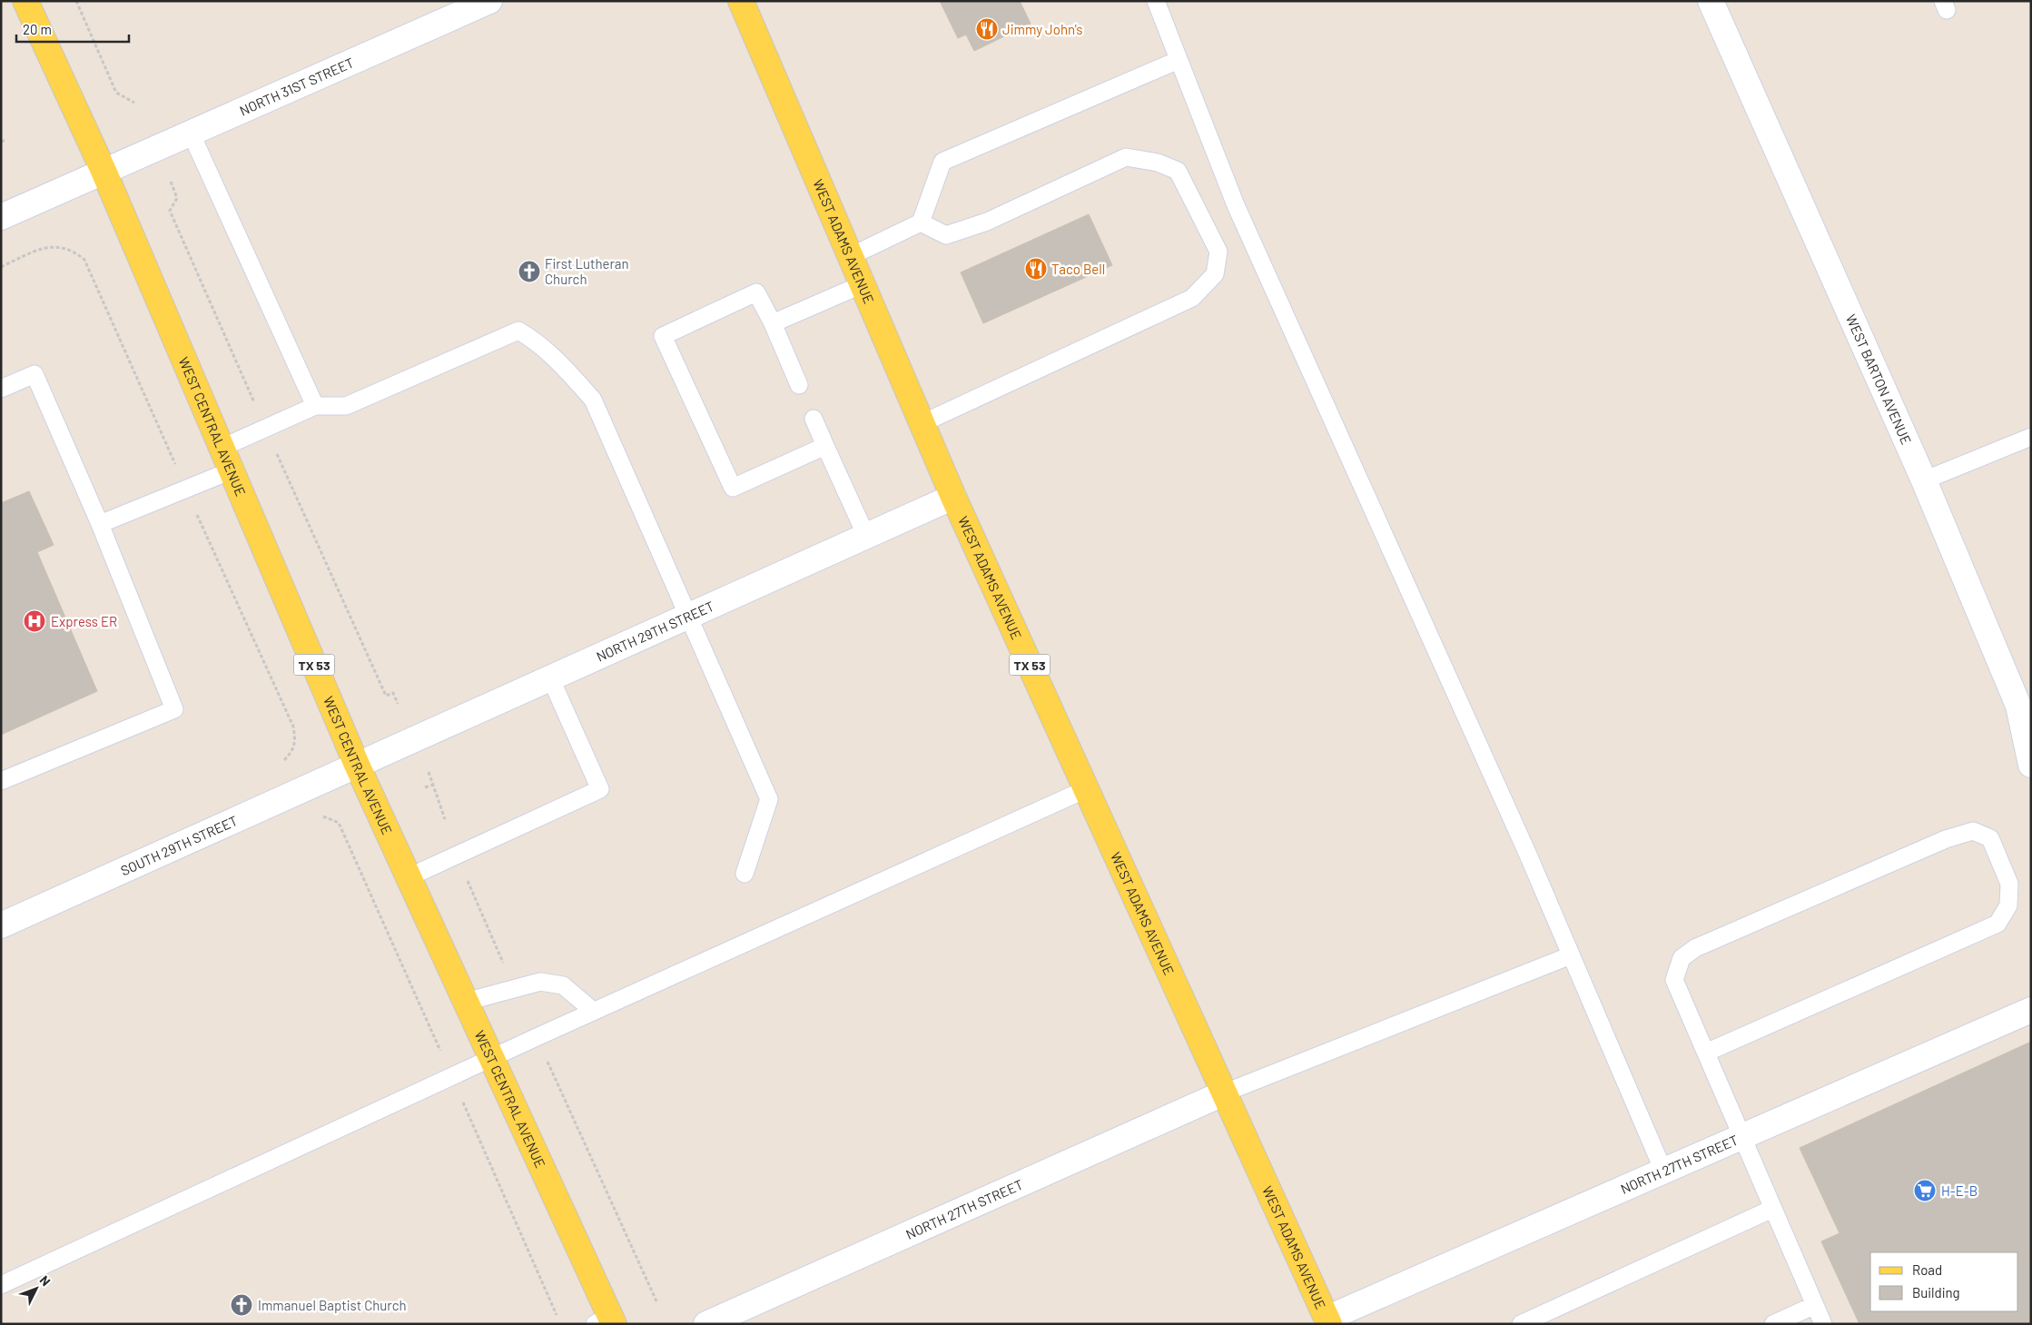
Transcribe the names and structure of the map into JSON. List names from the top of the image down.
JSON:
{
  "streets": {
    "main road": ["WEST ADAMS AVENUE", "WEST CENTRAL AVENUE", "TX 53"],
    "street": [
      "NORTH 31ST STREET",
      "WEST BARTON AVENUE",
      "NORTH 29TH STREET",
      "SOUTH 29TH STREET",
      "NORTH 27TH STREET"
    ]
  },
  "crossings": [
    ["NORTH 31ST STREET", "WEST CENTRAL AVENUE"],
    ["WEST ADAMS AVENUE", "NORTH 29TH STREET"],
    ["WEST ADAMS AVENUE", "NORTH 27TH STREET"],
    ["WEST CENTRAL AVENUE", "NORTH 29TH STREET"],
    ["WEST CENTRAL AVENUE", "SOUTH 29TH STREET"],
    ["NORTH 29TH STREET", "SOUTH 29TH STREET"]
  ],
  "places": {
    "restaurant": ["Jimmy John's", "Taco Bell"],
    "church": ["First Lutheran Church", "Immanuel Baptist Church"],
    "hospital": ["Express ER"],
    "supermarket": ["H-E-B"]
  },
  "legend": ["Road", "Building"],
  "scale_bar": "20 m",
  "north": "top right"
}
